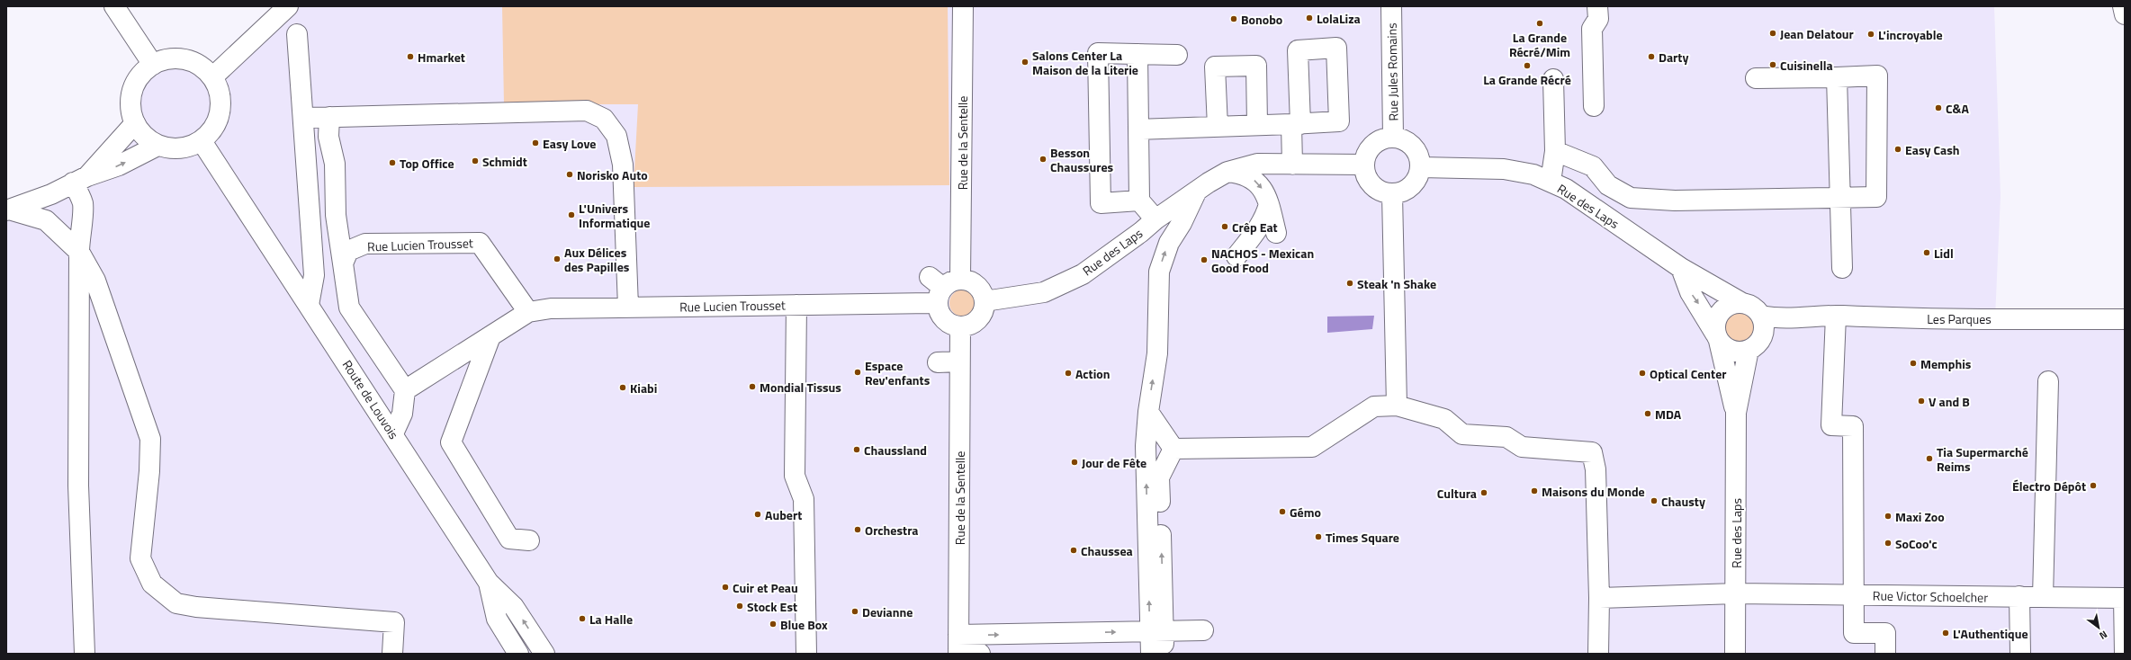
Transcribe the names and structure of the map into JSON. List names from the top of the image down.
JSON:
{
  "streets": {
    "street": [
      "Rue Jules Romains",
      "Rue de la Sentelle",
      "Rue des Laps",
      "Rue Lucien Trousset",
      "Les Parques",
      "Route de Louvois",
      "Rue Victor Schoelcher"
    ]
  },
  "crossings": [
    ["Rue Jules Romains", "Rue des Laps"],
    ["Rue de la Sentelle", "Rue des Laps"],
    ["Rue de la Sentelle", "Rue Lucien Trousset"],
    ["Rue des Laps", "Rue Lucien Trousset"],
    ["Rue des Laps", "Les Parques"],
    ["Rue des Laps", "Rue Victor Schoelcher"]
  ],
  "places": [
    "LolaLiza",
    "Bonobo",
    "La Grande Récré/Mim",
    "Jean Delatour",
    "L'incroyable",
    "Hmarket",
    "Darty",
    "Salons Center La Maison de la Literie",
    "Cuisinella",
    "La Grande Récré",
    "C&A",
    "Easy Love",
    "Easy Cash",
    "Besson Chaussures",
    "Schmidt",
    "Top Office",
    "Norisko Auto",
    "L'Univers Informatique",
    "Crêp Eat",
    "Lidl",
    "Aux Délices des Papilles",
    "NACHOS - Mexican Good Food",
    "Steak 'n Shake",
    "Memphis",
    "Espace Rev'enfants",
    "Action",
    "Optical Center",
    "Mondial Tissus",
    "Kiabi",
    "V and B",
    "MDA",
    "Chaussland",
    "Tia Supermarché Reims",
    "Jour de Fête",
    "Électro Dépôt",
    "Maisons du Monde",
    "Cultura",
    "Chausty",
    "Gémo",
    "Aubert",
    "Maxi Zoo",
    "Orchestra",
    "Times Square",
    "SoCoo'c",
    "Chaussea",
    "Cuir et Peau",
    "Stock Est",
    "Devianne",
    "La Halle",
    "Blue Box",
    "L'Authentique"
  ],
  "north": "bottom right"
}
